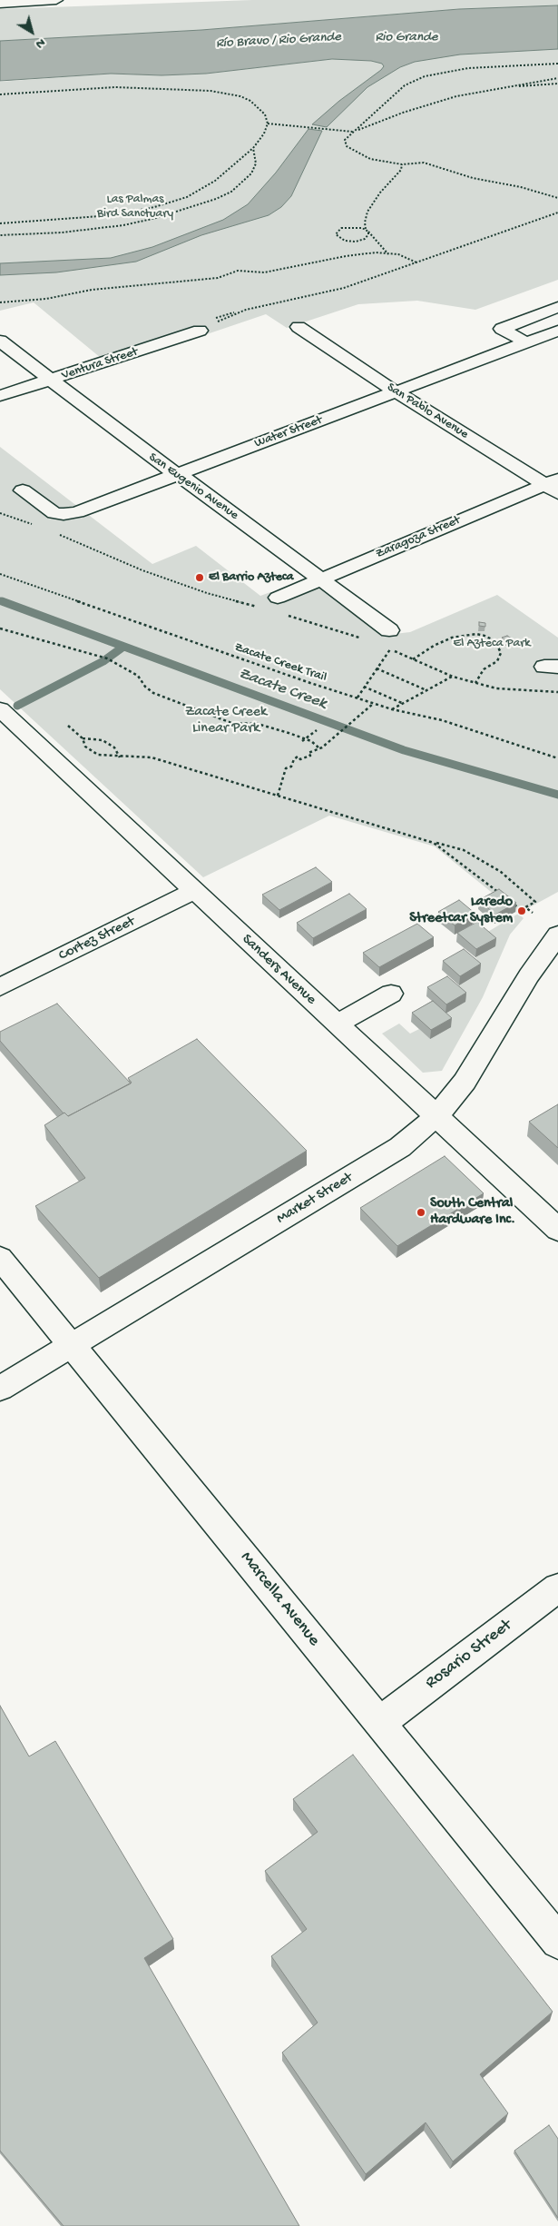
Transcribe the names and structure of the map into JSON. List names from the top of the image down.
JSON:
{
  "streets": {
    "street": [
      "Ventura Street",
      "San Pablo Avenue",
      "Water Street",
      "San Eugenio Avenue",
      "Zaragoza Street",
      "Cortez Street",
      "Sanders Avenue",
      "Market Street",
      "Marcella Avenue",
      "Rosario Street"
    ],
    "path": ["Zacate Creek Trail"]
  },
  "crossings": [
    ["Ventura Street", "San Eugenio Avenue"],
    ["San Pablo Avenue", "Water Street"],
    ["San Pablo Avenue", "Zaragoza Street"],
    ["Water Street", "San Eugenio Avenue"],
    ["San Eugenio Avenue", "Zaragoza Street"],
    ["Cortez Street", "Sanders Avenue"],
    ["Sanders Avenue", "Market Street"],
    ["Market Street", "Marcella Avenue"],
    ["Marcella Avenue", "Rosario Street"]
  ],
  "water": ["Rio Grande", "Río Bravo / Rio Grande", "Zacate Creek"],
  "parks": ["Las Palmas Bird Sanctuary", "El Azteca Park", "Zacate Creek Linear Park"],
  "places": ["El Barrio Azteca", "Laredo Streetcar System", "South Central Hardware Inc."],
  "north": "bottom right"
}
